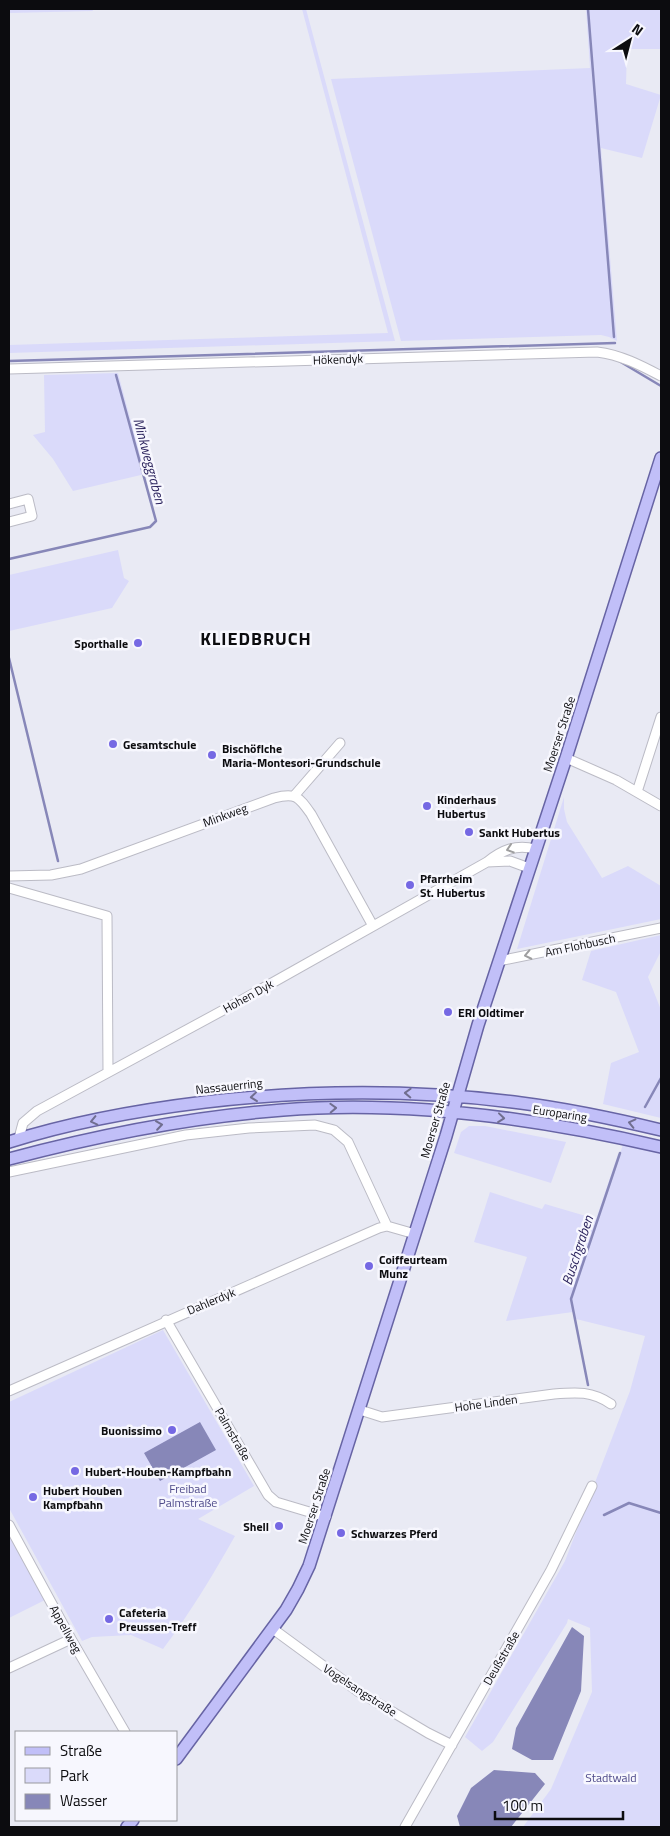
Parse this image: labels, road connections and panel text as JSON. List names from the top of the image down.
{
  "streets": {
    "main road": ["Moerser Straße", "Nassauerring", "Europaring"],
    "street": [
      "Hökendyk",
      "Minkweg",
      "Am Flohbusch",
      "Hohen Dyk",
      "Dahlerdyk",
      "Hohe Linden",
      "Palmstraße",
      "Appellweg",
      "Deußstraße",
      "Vogelsangstraße"
    ]
  },
  "crossings": [
    ["Moerser Straße", "Am Flohbusch"],
    ["Moerser Straße", "Hohen Dyk"],
    ["Moerser Straße", "Nassauerring"],
    ["Moerser Straße", "Europaring"],
    ["Moerser Straße", "Hohe Linden"],
    ["Moerser Straße", "Palmstraße"],
    ["Moerser Straße", "Vogelsangstraße"],
    ["Hohen Dyk", "Nassauerring"],
    ["Nassauerring", "Europaring"],
    ["Dahlerdyk", "Palmstraße"],
    ["Deußstraße", "Vogelsangstraße"]
  ],
  "one_way": ["Am Flohbusch"],
  "districts": ["KLIEDBRUCH"],
  "water": ["Minkweggraben", "Buschgraben"],
  "parks": ["Freibad Palmstraße", "Stadtwald"],
  "places": [
    "Sporthalle",
    "Gesamtschule",
    "Bischöflche Maria-Montesori-Grundschule",
    "Kinderhaus Hubertus",
    "Sankt Hubertus",
    "Pfarrheim St. Hubertus",
    "ERI Oldtimer",
    "Coiffeurteam Munz",
    "Buonissimo",
    "Hubert-Houben-Kampfbahn",
    "Hubert Houben Kampfbahn",
    "Shell",
    "Schwarzes Pferd",
    "Cafeteria Preussen-Treff"
  ],
  "legend": ["Straße", "Park", "Wasser"],
  "scale_bar": "100 m",
  "north": "top right"
}
